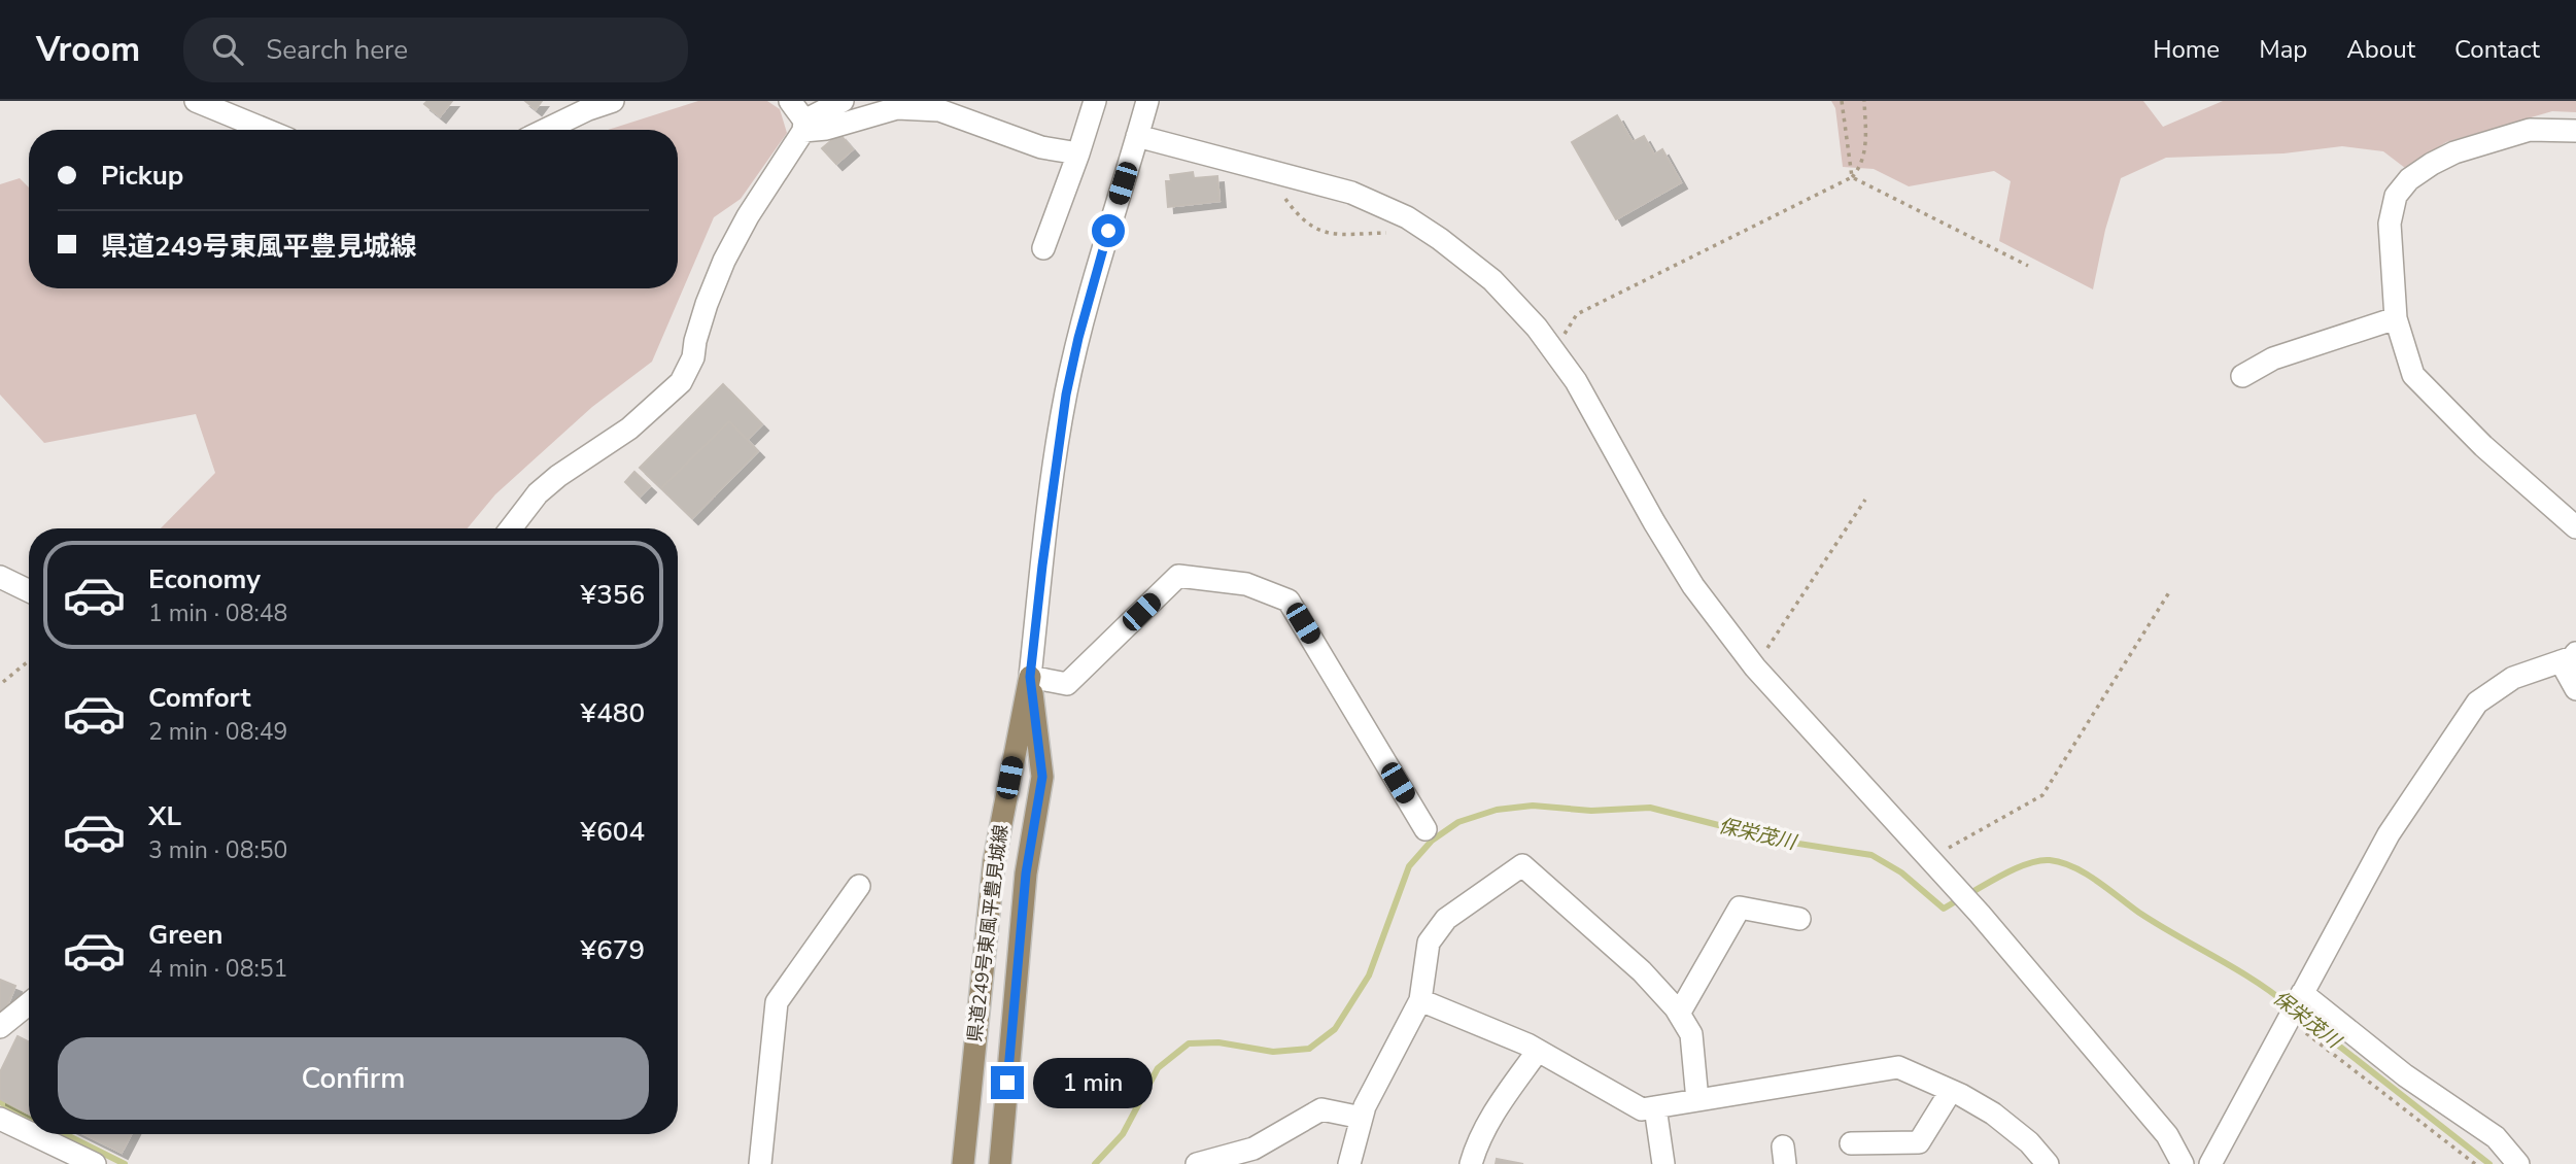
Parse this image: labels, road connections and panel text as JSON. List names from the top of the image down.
{
  "streets": {
    "main road": ["県道249号東風平豊見城線"]
  },
  "water": ["保栄茂川"],
  "page": {
    "header": "Vroom",
    "search": "Search here",
    "nav": [
      "Home",
      "Map",
      "About",
      "Contact"
    ],
    "banner": ["Pickup", "県道249号東風平豊見城線"],
    "list": [
      {
        "name": "Economy",
        "note": "1 min · 08:48",
        "value": "¥356"
      },
      {
        "name": "Comfort",
        "note": "2 min · 08:49",
        "value": "¥480"
      },
      {
        "name": "XL",
        "note": "3 min · 08:50",
        "value": "¥604"
      },
      {
        "name": "Green",
        "note": "4 min · 08:51",
        "value": "¥679"
      }
    ],
    "buttons": "Confirm",
    "bubble": "1 min"
  }
}
